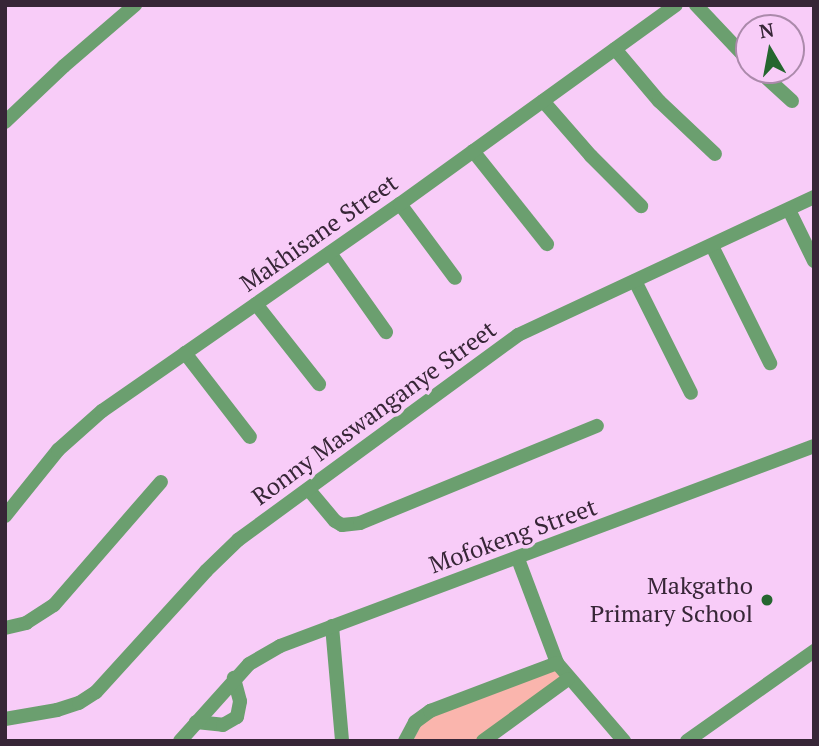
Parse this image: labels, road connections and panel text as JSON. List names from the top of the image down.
{
  "streets": {
    "street": ["Makhisane Street", "Ronny Maswanganye Street", "Mofokeng Street"]
  },
  "places": ["Makgatho Primary School"],
  "north": "top"
}
